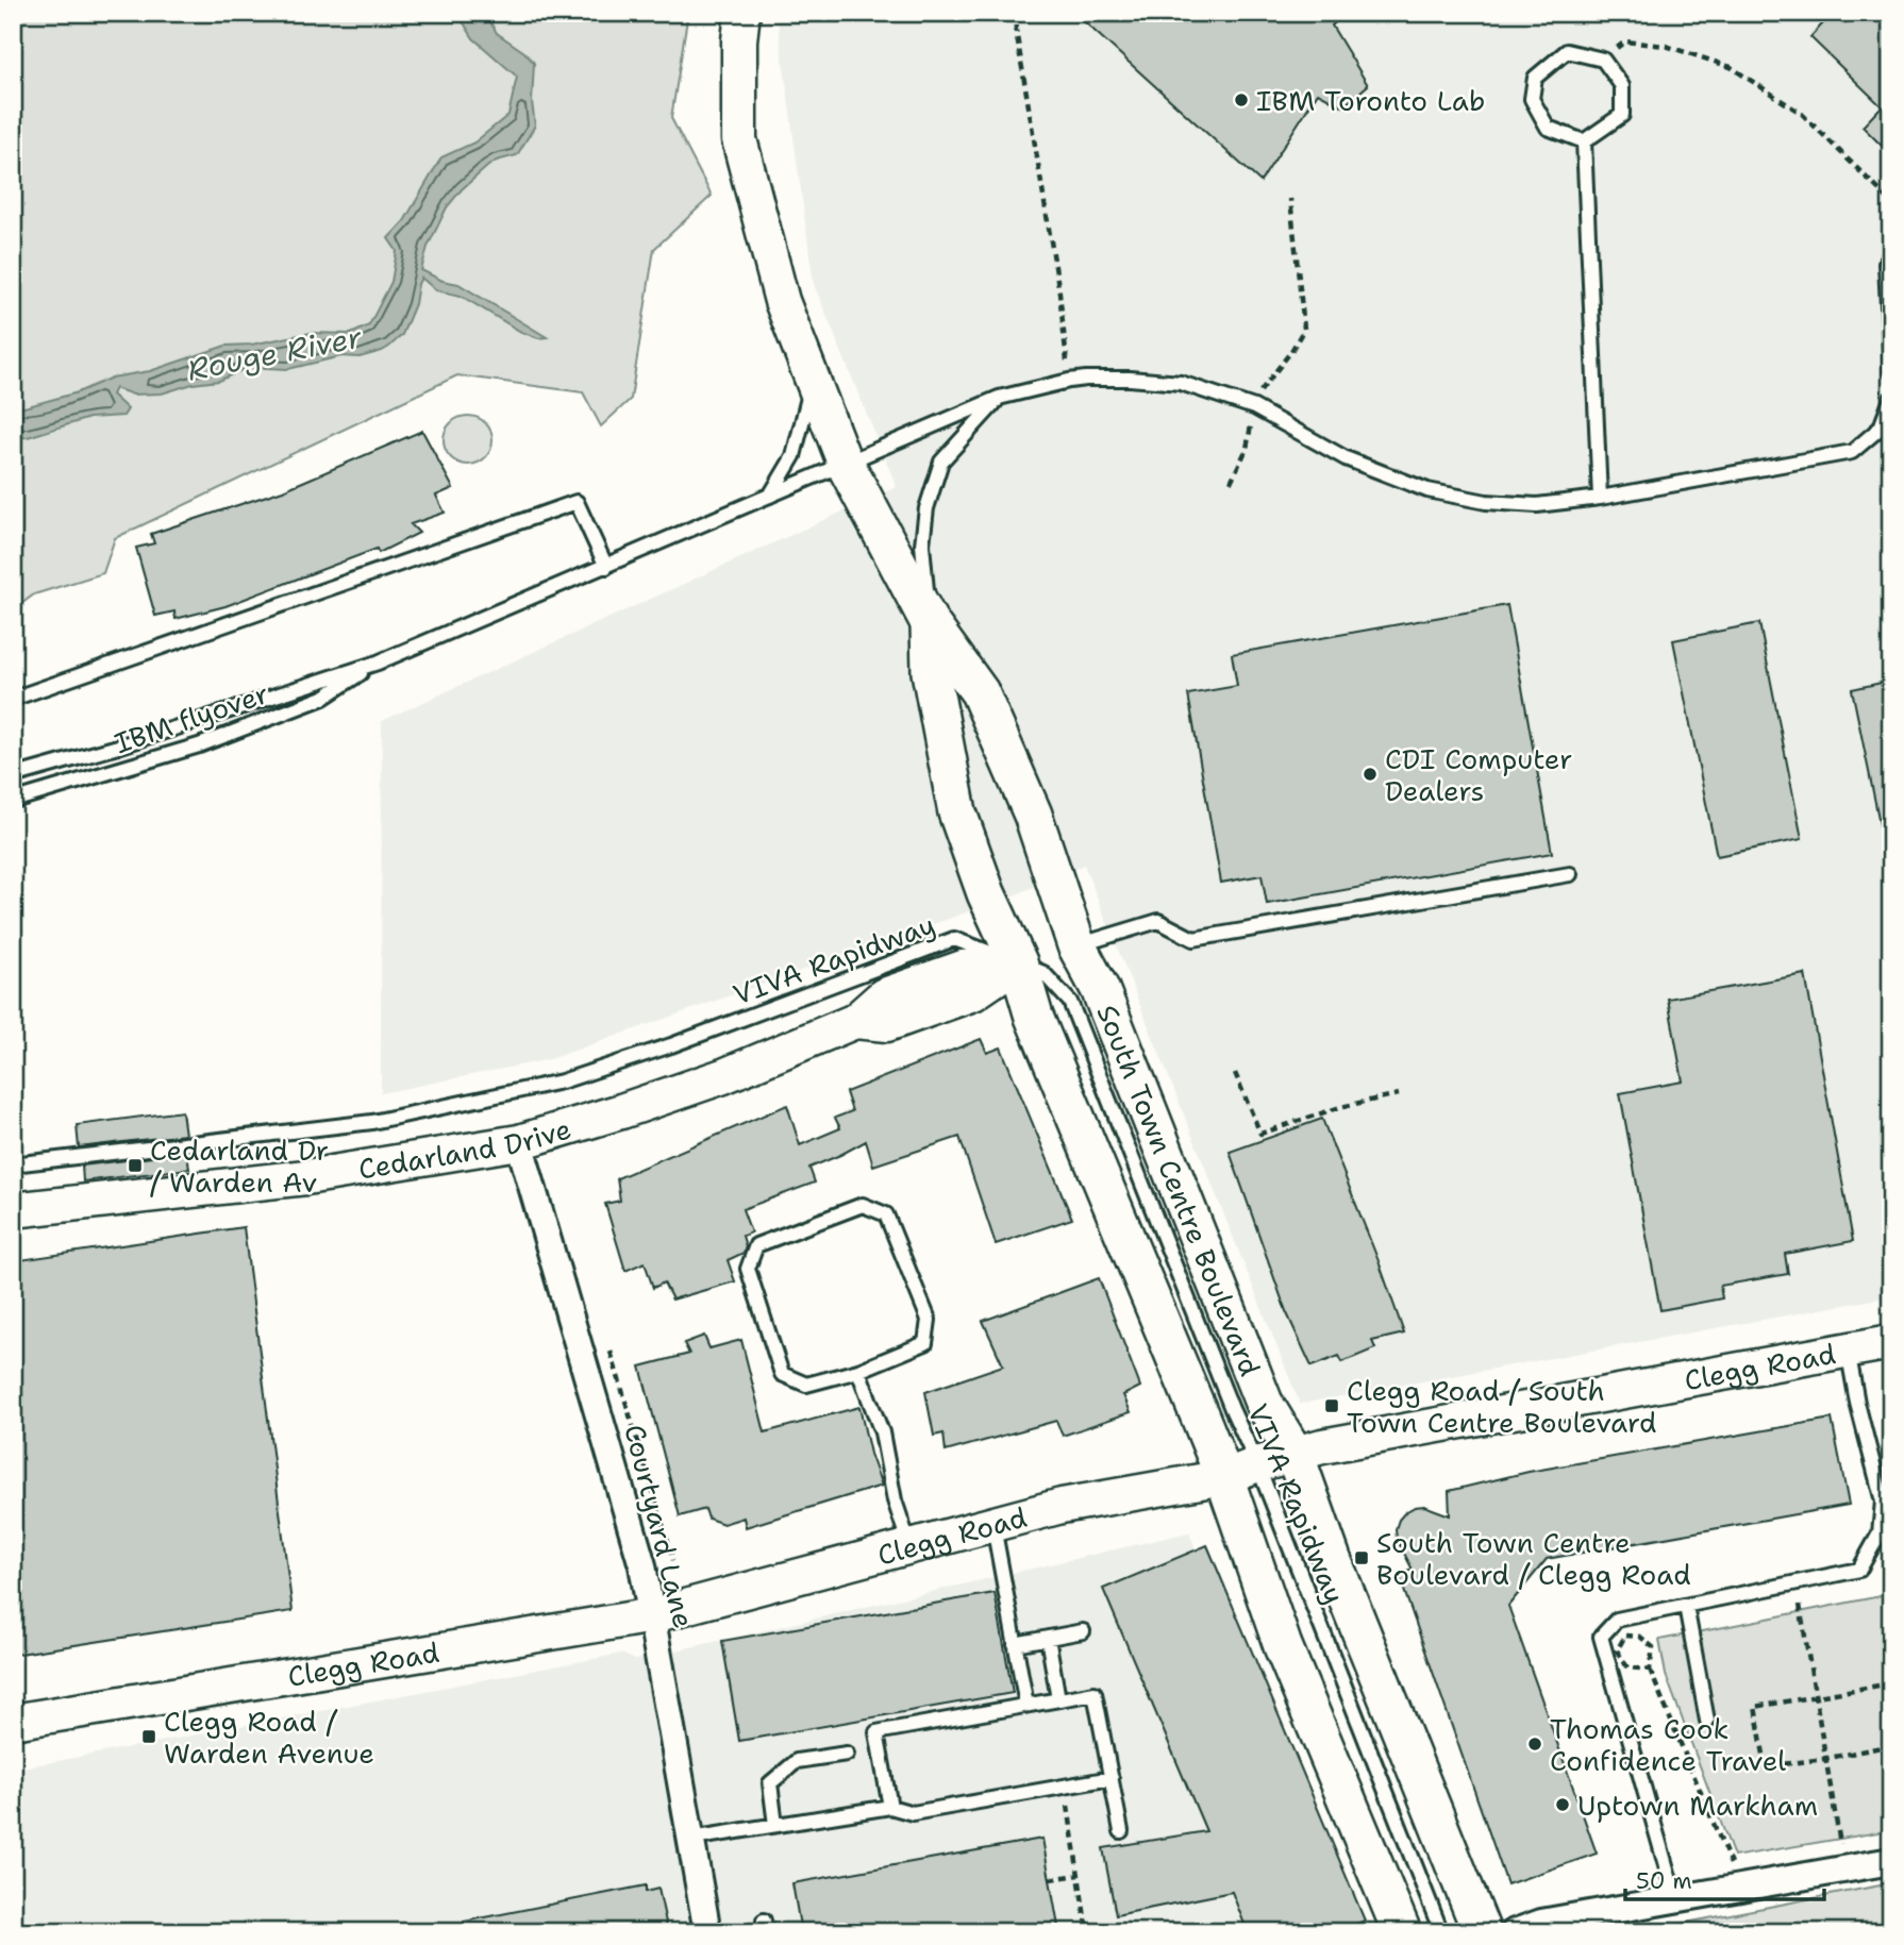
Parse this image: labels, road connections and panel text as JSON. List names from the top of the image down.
{
  "streets": {
    "main road": ["Cedarland Drive", "South Town Centre Boulevard"],
    "street": ["Clegg Road", "Courtyard Lane"],
    "lane": ["IBM flyover", "VIVA Rapidway"]
  },
  "crossings": [
    ["VIVA Rapidway", "Cedarland Drive"],
    ["VIVA Rapidway", "Clegg Road"],
    ["Cedarland Drive", "South Town Centre Boulevard"],
    ["Cedarland Drive", "Courtyard Lane"],
    ["South Town Centre Boulevard", "Clegg Road"],
    ["Clegg Road", "Courtyard Lane"]
  ],
  "water": ["Rouge River"],
  "places": {
    "other": [
      "IBM Toronto Lab",
      "CDI Computer Dealers",
      "Thomas Cook Confidence Travel",
      "Uptown Markham"
    ],
    "transit": [
      "Cedarland Dr / Warden Av",
      "Clegg Road / South Town Centre Boulevard",
      "South Town Centre Boulevard / Clegg Road",
      "Clegg Road / Warden Avenue"
    ]
  },
  "scale_bar": "50 m"
}
